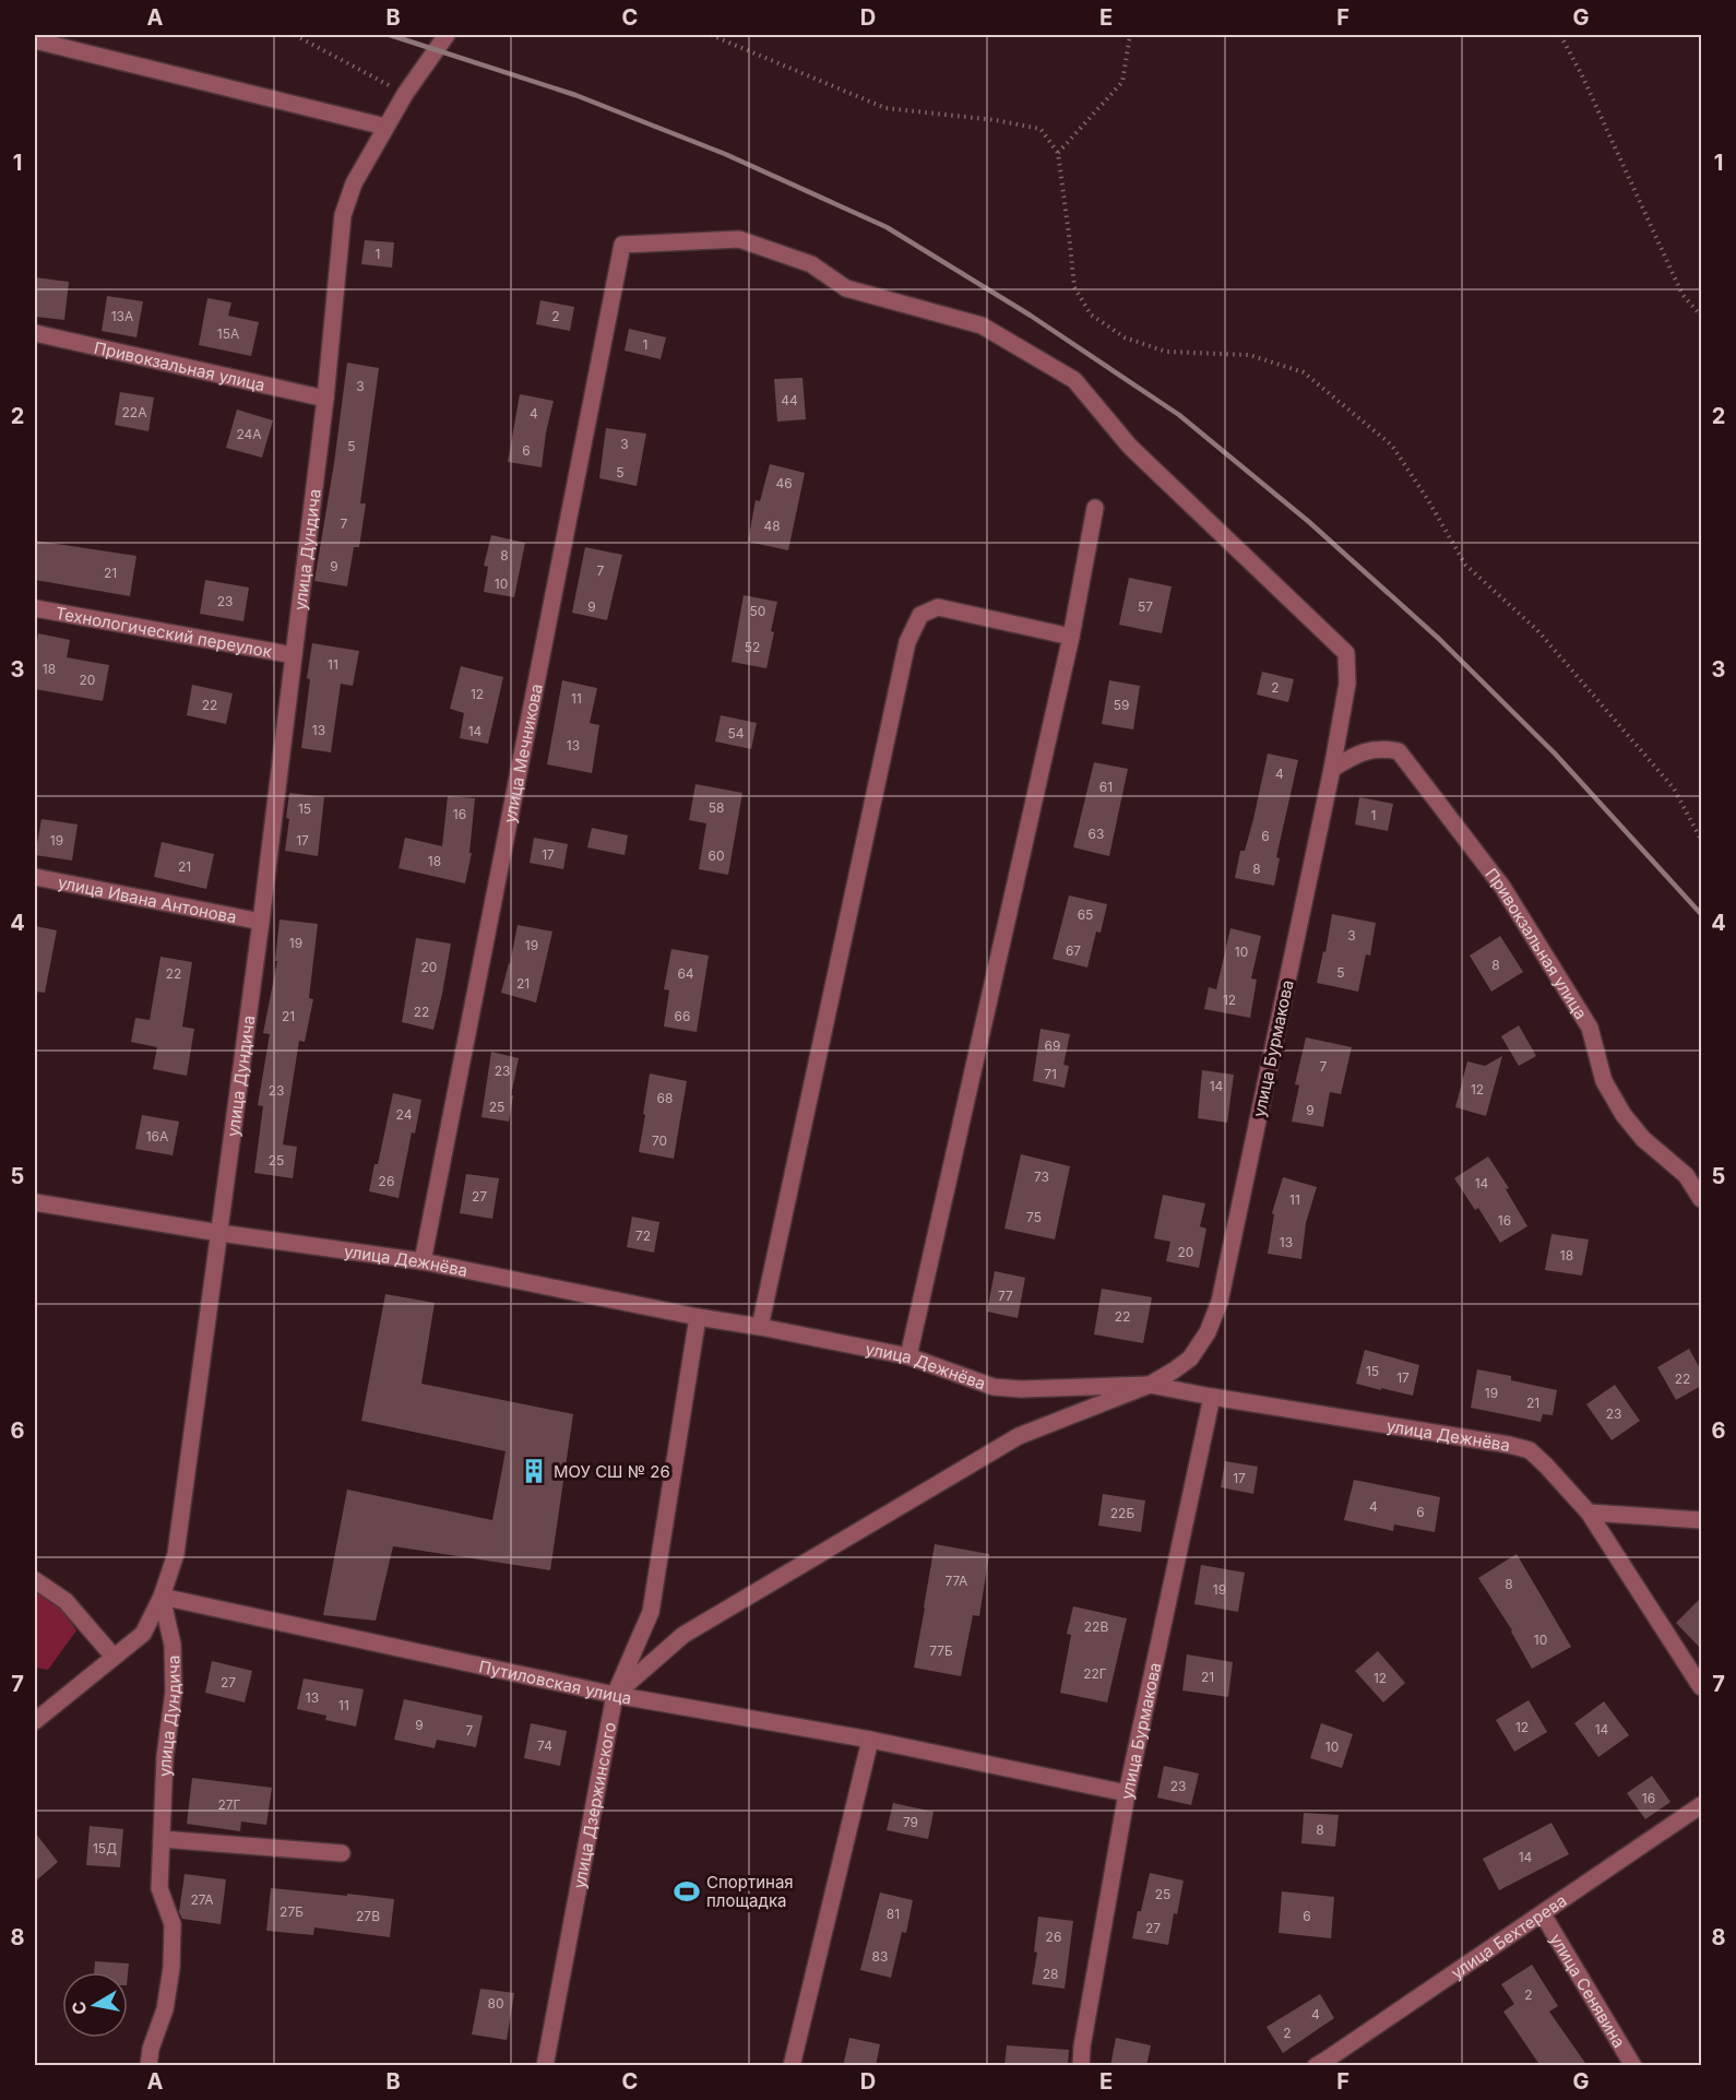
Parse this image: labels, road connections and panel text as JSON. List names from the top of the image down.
{
  "streets": {
    "street": [
      "Привокзальная улица",
      "улица Дундича",
      "Технологический переулок",
      "улица Мечникова",
      "улица Ивана Антонова",
      "улица Бурмакова",
      "улица Дежнёва",
      "Путиловская улица",
      "улица Дзержинского",
      "улица Бехтерева",
      "улица Сенявина"
    ]
  },
  "crossings": [
    ["Привокзальная улица", "улица Дундича"],
    ["Привокзальная улица", "улица Бурмакова"],
    ["улица Дундича", "Технологический переулок"],
    ["улица Дундича", "улица Ивана Антонова"],
    ["улица Дундича", "улица Дежнёва"],
    ["улица Дундича", "Путиловская улица"],
    ["улица Мечникова", "улица Бурмакова"],
    ["улица Мечникова", "улица Дежнёва"],
    ["улица Бурмакова", "улица Дежнёва"],
    ["улица Бурмакова", "Путиловская улица"],
    ["улица Бурмакова", "улица Дзержинского"],
    ["улица Дежнёва", "улица Дзержинского"],
    ["Путиловская улица", "улица Дзержинского"],
    ["улица Бехтерева", "улица Сенявина"]
  ],
  "places": {
    "building": ["МОУ СШ № 26"],
    "sports": ["Спортиная площадка"]
  },
  "house_numbers": [
    "1",
    "13А",
    "2",
    "15А",
    "1",
    "3",
    "44",
    "22А",
    "4",
    "24А",
    "3",
    "5",
    "6",
    "5",
    "46",
    "7",
    "48",
    "8",
    "9",
    "7",
    "21",
    "10",
    "23",
    "9",
    "57",
    "50",
    "52",
    "11",
    "18",
    "20",
    "2",
    "12",
    "11",
    "22",
    "59",
    "13",
    "14",
    "54",
    "13",
    "4",
    "61",
    "58",
    "15",
    "16",
    "1",
    "63",
    "6",
    "19",
    "17",
    "17",
    "60",
    "18",
    "21",
    "8",
    "65",
    "3",
    "19",
    "19",
    "67",
    "10",
    "8",
    "20",
    "5",
    "22",
    "64",
    "21",
    "12",
    "22",
    "21",
    "66",
    "69",
    "7",
    "23",
    "71",
    "14",
    "12",
    "23",
    "68",
    "25",
    "9",
    "24",
    "16А",
    "70",
    "25",
    "73",
    "26",
    "14",
    "27",
    "11",
    "75",
    "16",
    "72",
    "13",
    "20",
    "18",
    "77",
    "22",
    "15",
    "17",
    "22",
    "19",
    "21",
    "23",
    "17",
    "4",
    "6",
    "22Б",
    "77А",
    "8",
    "19",
    "22В",
    "10",
    "77Б",
    "22Г",
    "21",
    "12",
    "27",
    "13",
    "11",
    "9",
    "12",
    "14",
    "7",
    "74",
    "10",
    "23",
    "16",
    "27Г",
    "79",
    "8",
    "15Д",
    "14",
    "25",
    "27А",
    "27Б",
    "81",
    "27В",
    "6",
    "27",
    "26",
    "83",
    "28",
    "2",
    "80",
    "4",
    "2"
  ],
  "north": "left",
  "grid": {
    "columns": [
      "A",
      "B",
      "C",
      "D",
      "E",
      "F",
      "G"
    ],
    "rows": [
      "1",
      "2",
      "3",
      "4",
      "5",
      "6",
      "7",
      "8"
    ]
  }
}
